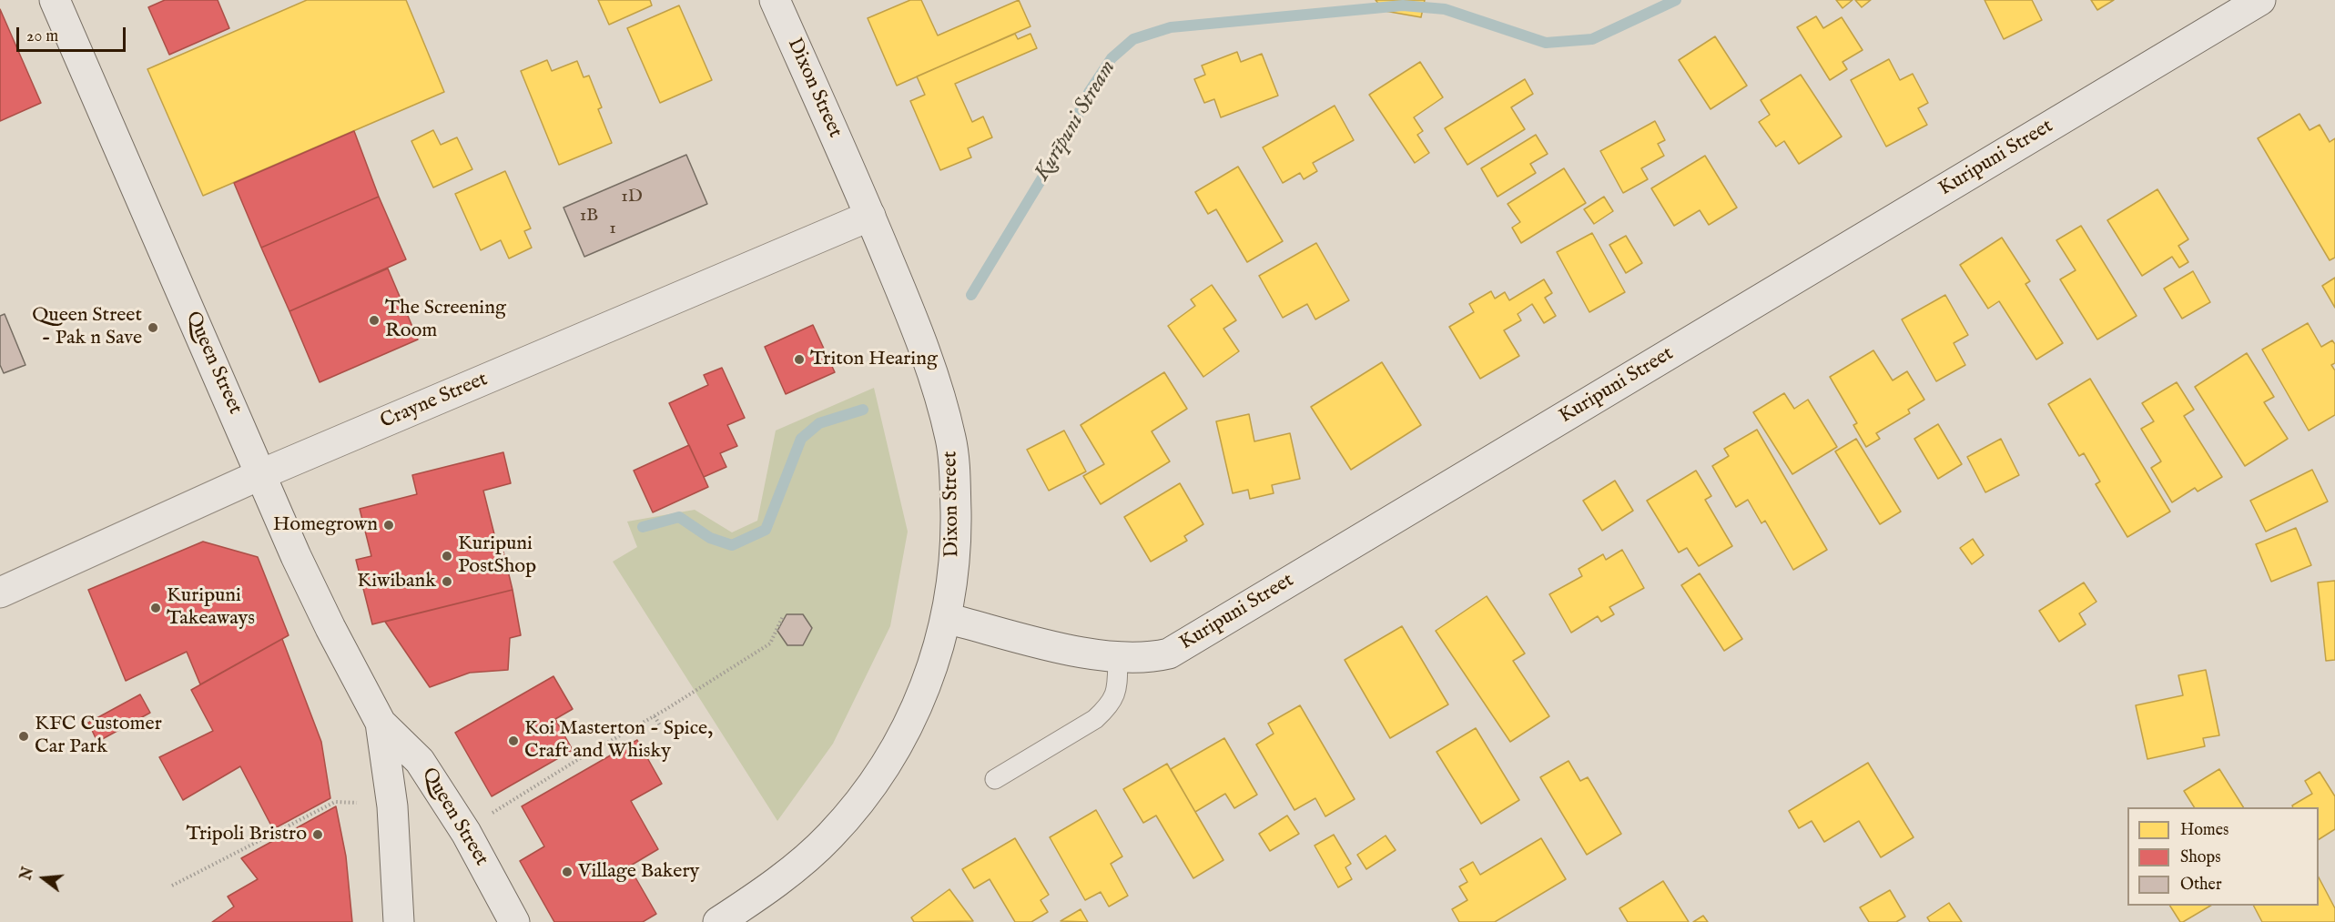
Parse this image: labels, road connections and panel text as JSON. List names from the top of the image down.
{
  "streets": {
    "street": [
      "Dixon Street",
      "Kuripuni Street",
      "Queen Street",
      "Crayne Street"
    ]
  },
  "crossings": [
    ["Dixon Street", "Kuripuni Street"],
    ["Dixon Street", "Crayne Street"],
    ["Queen Street", "Crayne Street"]
  ],
  "water": ["Kurīpuni Stream"],
  "places": [
    "The Screening Room",
    "Queen Street - Pak n Save",
    "Triton Hearing",
    "Homegrown",
    "Kuripuni PostShop",
    "Kiwibank",
    "Kuripuni Takeaways",
    "KFC Customer Car Park",
    "Koi Masterton - Spice, Craft and Whisky",
    "Tripoli Bristro",
    "Village Bakery"
  ],
  "house_numbers": ["1D", "1B", "1"],
  "legend": ["Homes", "Shops", "Other"],
  "scale_bar": "20 m",
  "north": "left"
}
